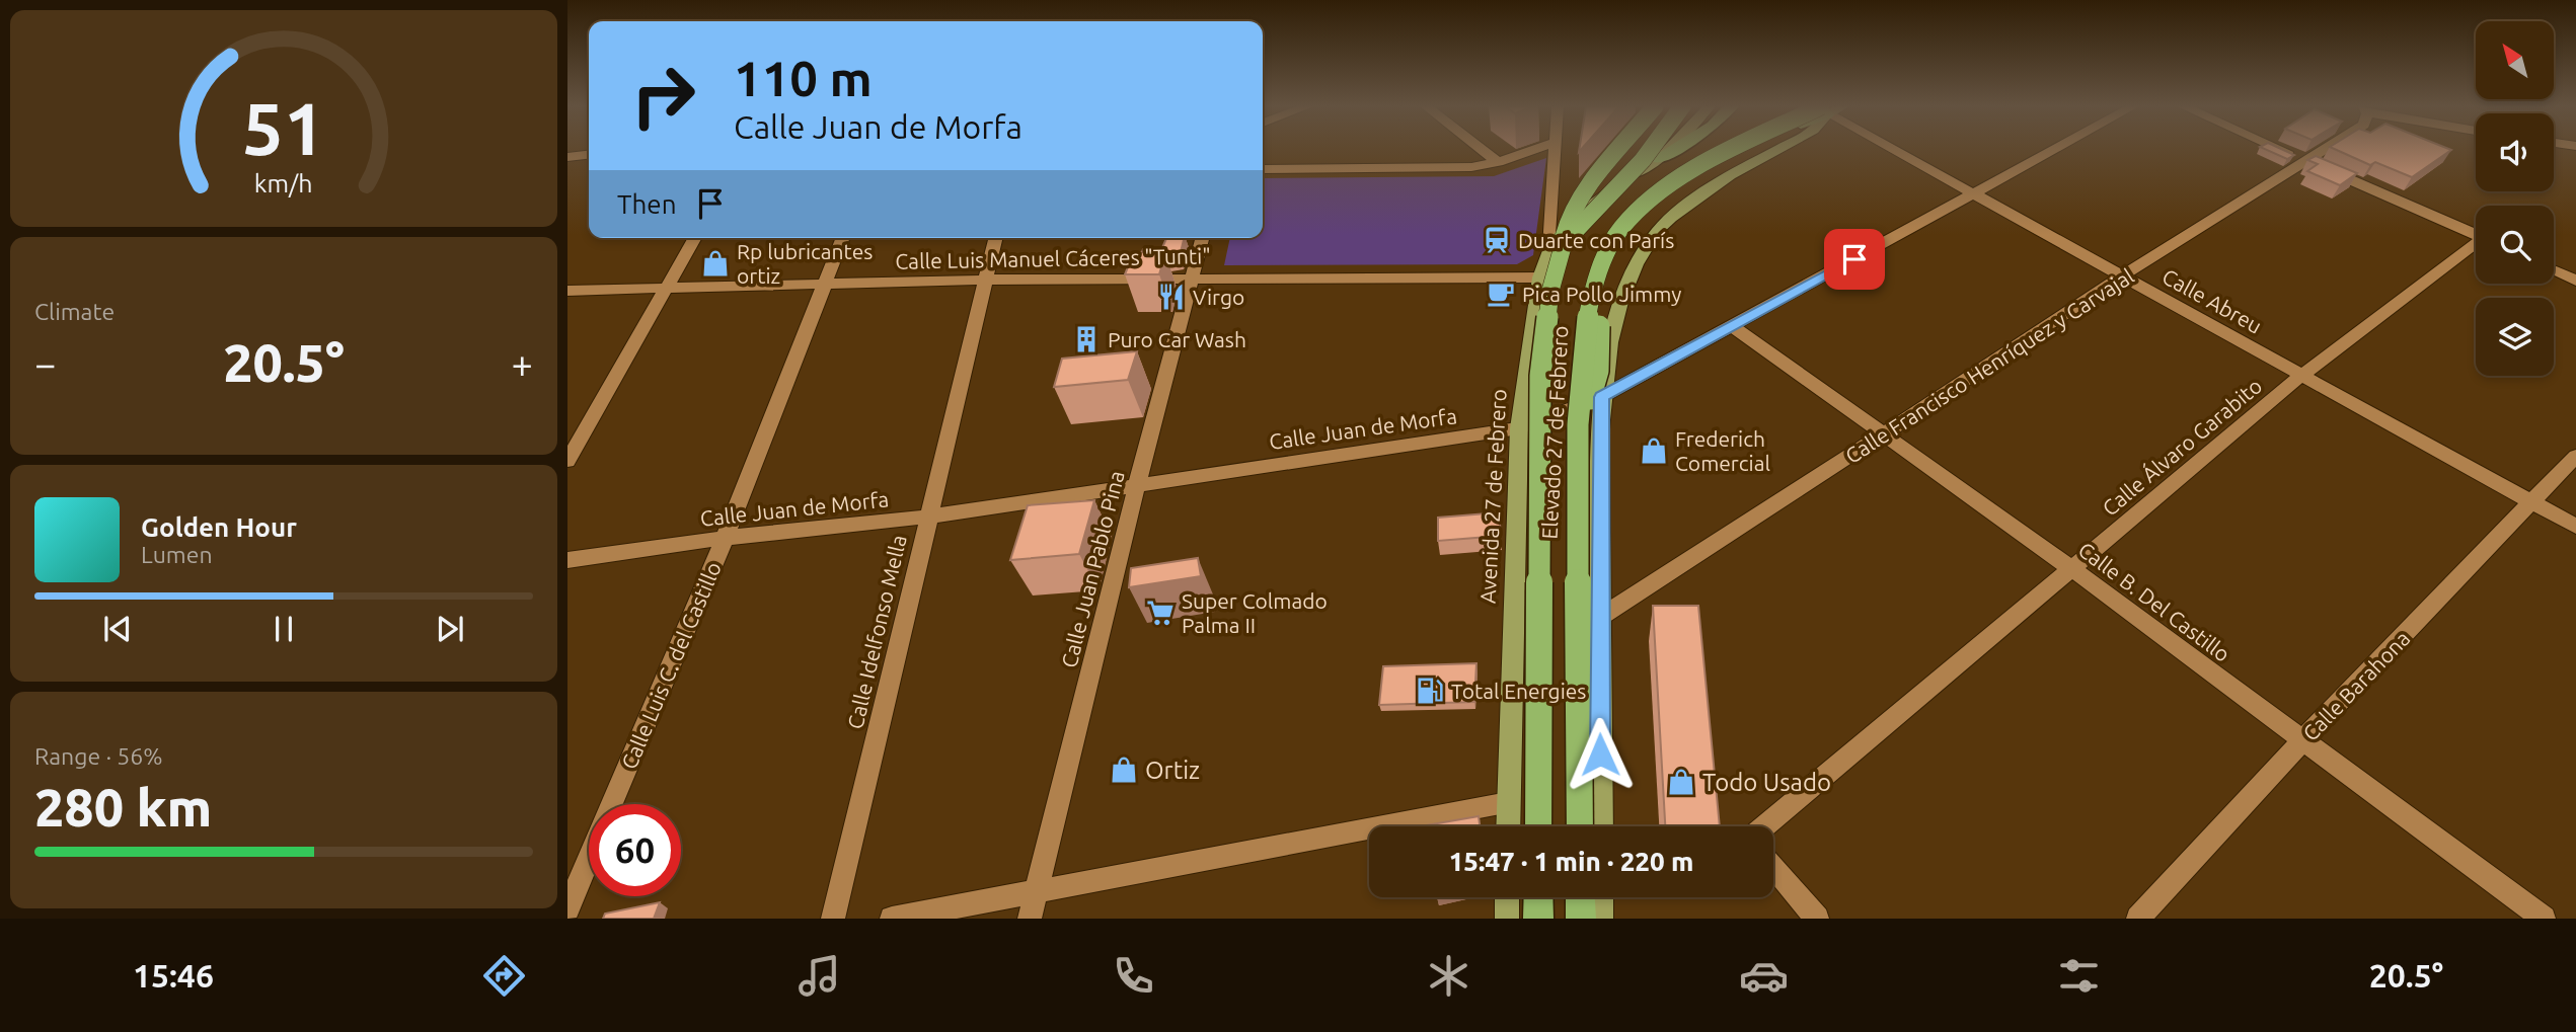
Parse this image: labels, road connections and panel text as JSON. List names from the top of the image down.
{
  "streets": {
    "highway": ["Elevado 27 de Febrero"],
    "main road": ["Avenida 27 de Febrero"],
    "street": [
      "Calle Luis Manuel Cáceres \"Tunti\"",
      "Calle Abreu",
      "Calle Francisco Henríquez y Carvajal",
      "Calle Juan de Morfa",
      "Calle Álvaro Garabito",
      "Calle Juan Pablo Pina",
      "Calle B. Del Castillo",
      "Calle Idelfonso Mella",
      "Calle Luis C. del Castillo",
      "Calle Barahona"
    ]
  },
  "crossings": [
    ["Calle Luis Manuel Cáceres \"Tunti\"", "Avenida 27 de Febrero"],
    ["Calle Luis Manuel Cáceres \"Tunti\"", "Calle Juan Pablo Pina"],
    ["Calle Luis Manuel Cáceres \"Tunti\"", "Calle Idelfonso Mella"],
    ["Calle Luis Manuel Cáceres \"Tunti\"", "Calle Luis C. del Castillo"],
    ["Calle Abreu", "Calle Francisco Henríquez y Carvajal"],
    ["Calle Abreu", "Calle Juan de Morfa"],
    ["Calle Abreu", "Calle Álvaro Garabito"],
    ["Calle Abreu", "Calle Barahona"],
    ["Calle Francisco Henríquez y Carvajal", "Calle B. Del Castillo"],
    ["Calle Juan de Morfa", "Avenida 27 de Febrero"],
    ["Calle Juan de Morfa", "Calle Juan Pablo Pina"],
    ["Calle Juan de Morfa", "Calle B. Del Castillo"],
    ["Calle Juan de Morfa", "Calle Idelfonso Mella"],
    ["Calle Juan de Morfa", "Calle Luis C. del Castillo"],
    ["Elevado 27 de Febrero", "Avenida 27 de Febrero"],
    ["Calle Álvaro Garabito", "Calle B. Del Castillo"],
    ["Calle B. Del Castillo", "Calle Barahona"]
  ],
  "places": {
    "station": ["Duarte con París"],
    "shop": [
      "Rp lubricantes ortiz",
      "Frederich Comercial",
      "Ortiz",
      "Todo Usado"
    ],
    "cafe": ["Pica Pollo Jimmy"],
    "restaurant": ["Virgo"],
    "building": ["Puro Car Wash"],
    "supermarket": ["Super Colmado Palma II"],
    "fuel station": ["Total Energies"]
  },
  "north": "top left",
  "page": {
    "turn": ["110 m", "Calle Juan de Morfa"],
    "then": "Then",
    "tile": [
      "Climate",
      ["Range · 56%", "280 km"]
    ],
    "heat": ["−", "20.5°", "+"],
    "song": ["Golden Hour", "Lumen"],
    "limit": "60",
    "trip": "15:47 · 1 min · 220 m",
    "tabs": ["15:46", "20.5°"],
    "gauge": ["51", "km/h"]
  }
}
